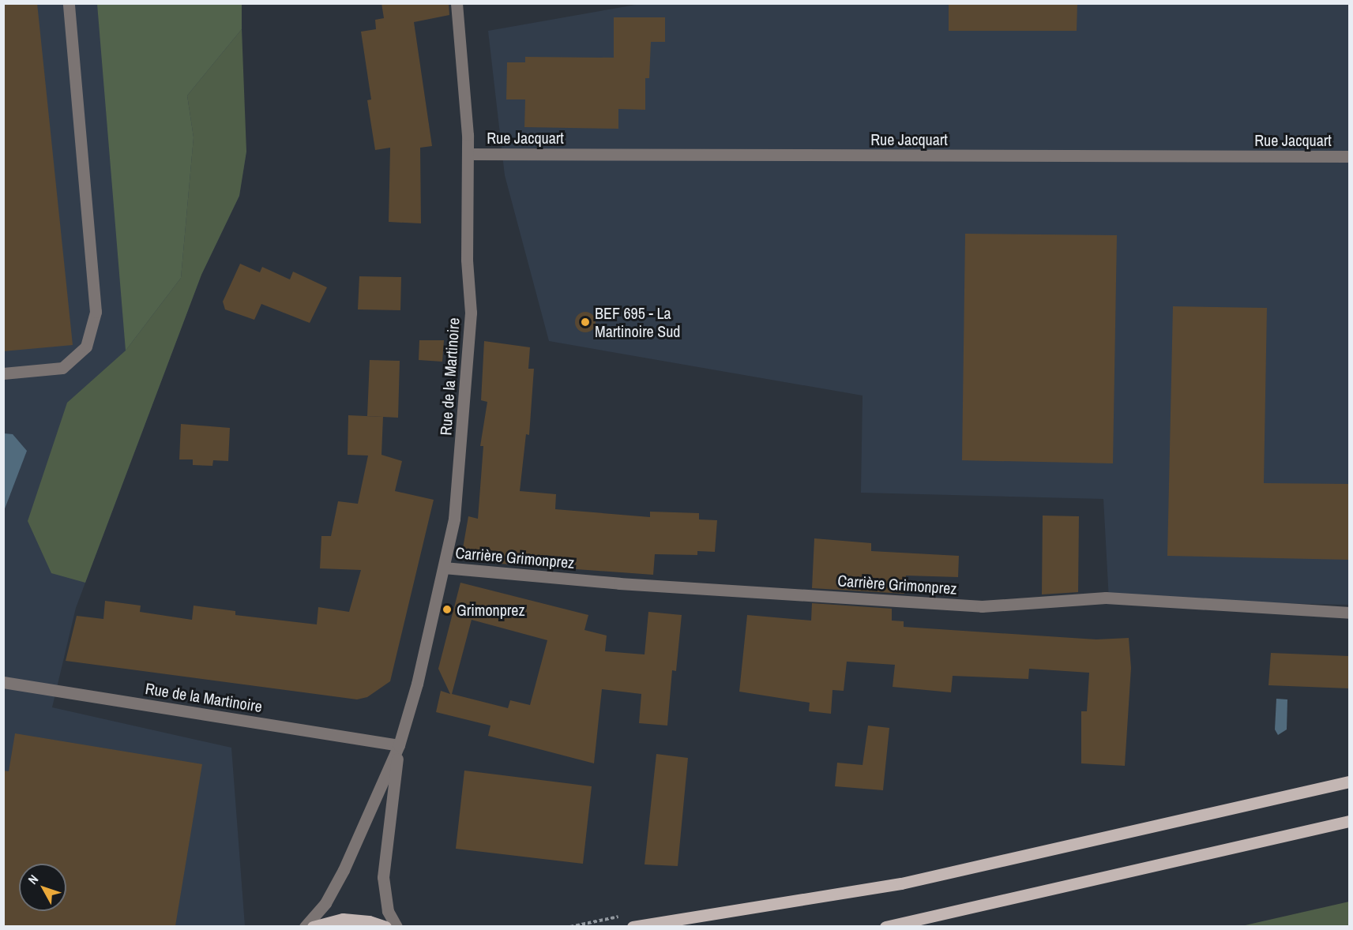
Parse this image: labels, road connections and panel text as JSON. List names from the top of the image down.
{
  "streets": {
    "street": ["Rue Jacquart", "Rue de la Martinoire", "Carrière Grimonprez"]
  },
  "crossings": [
    ["Rue Jacquart", "Rue de la Martinoire"],
    ["Rue de la Martinoire", "Carrière Grimonprez"]
  ],
  "places": ["BEF 695 - La Martinoire Sud", "Grimonprez"],
  "north": "top left"
}
